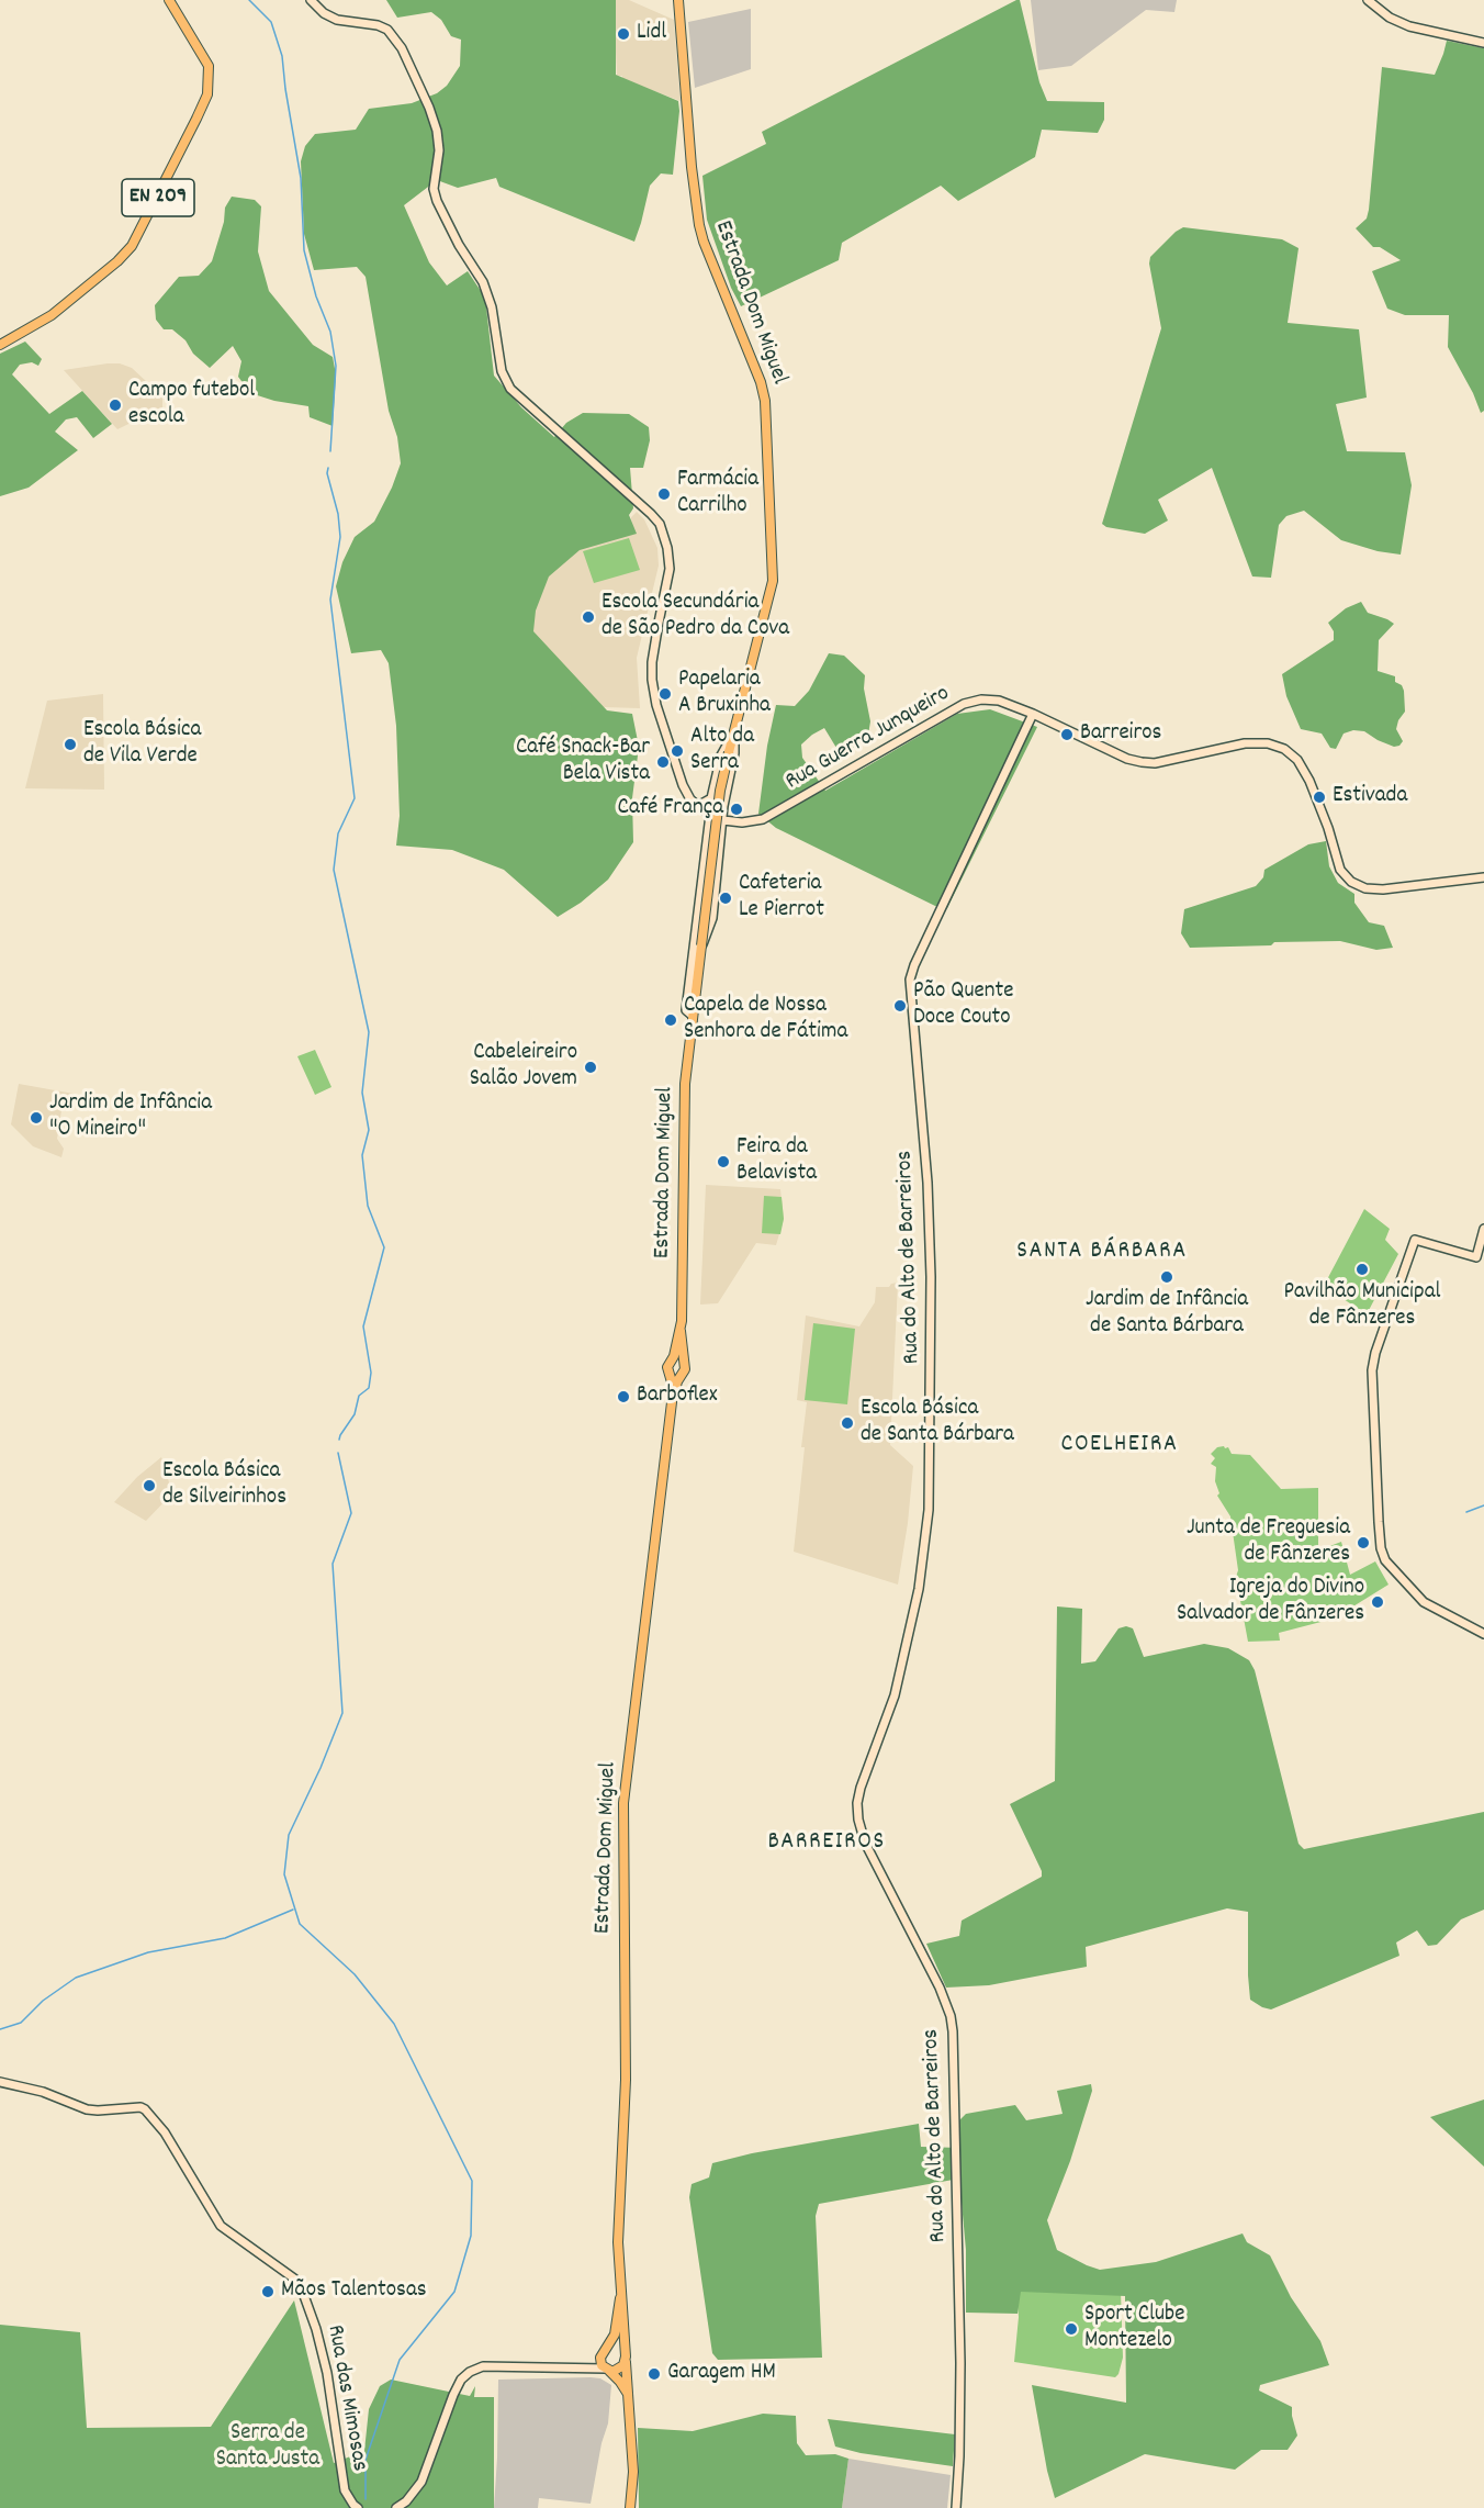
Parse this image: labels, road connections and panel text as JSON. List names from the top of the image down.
{
  "streets": {
    "main road": ["EN 209", "Estrada Dom Miguel"],
    "street": ["Rua Guerra Junqueiro", "Rua do Alto de Barreiros", "Rua das Mimosas"]
  },
  "crossings": [
    ["Estrada Dom Miguel", "Rua Guerra Junqueiro"],
    ["Rua Guerra Junqueiro", "Rua do Alto de Barreiros"]
  ],
  "districts": ["SANTA BÁRBARA", "COELHEIRA", "BARREIROS"],
  "parks": ["Serra de Santa Justa"],
  "places": [
    "Lidl",
    "Campo futebol escola",
    "Farmácia Carrilho",
    "Escola Secundária de São Pedro da Cova",
    "Papelaria A Bruxinha",
    "Barreiros",
    "Escola Básica de Vila Verde",
    "Alto da Serra",
    "Café Snack-Bar Bela Vista",
    "Estivada",
    "Café França",
    "Cafeteria Le Pierrot",
    "Pão Quente Doce Couto",
    "Capela de Nossa Senhora de Fátima",
    "Cabeleireiro Salão Jovem",
    "Jardim de Infância \"O Mineiro\"",
    "Feira da Belavista",
    "Pavilhão Municipal de Fânzeres",
    "Jardim de Infância de Santa Bárbara",
    "Barboflex",
    "Escola Básica de Santa Bárbara",
    "Escola Básica de Silveirinhos",
    "Junta de Freguesia de Fânzeres",
    "Igreja do Divino Salvador de Fânzeres",
    "Mãos Talentosas",
    "Sport Clube Montezelo",
    "Garagem HM"
  ]
}
